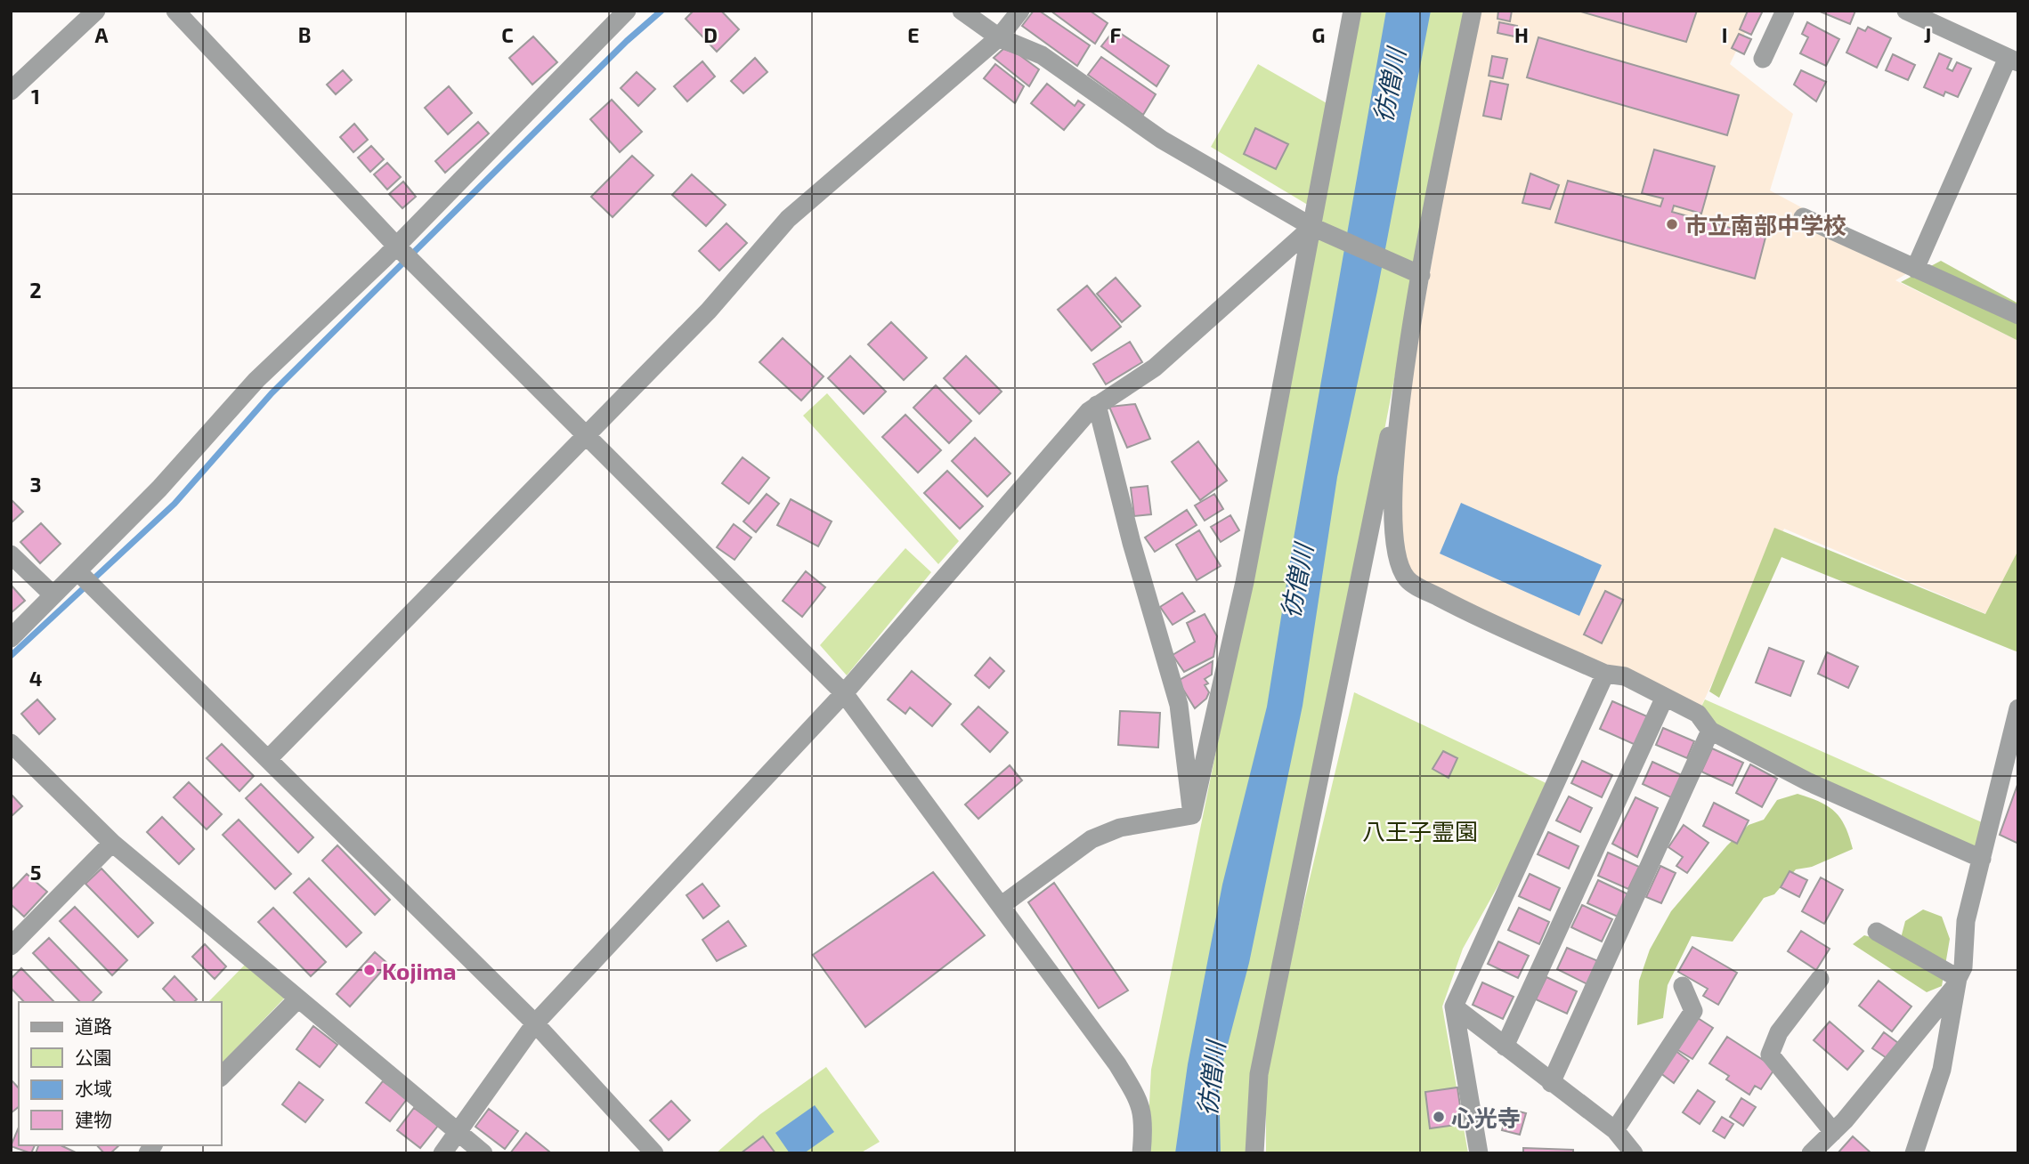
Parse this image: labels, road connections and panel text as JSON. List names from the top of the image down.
{
  "water": ["彷僧川"],
  "parks": ["八王子霊園"],
  "places": ["市立南部中学校", "Kojima", "心光寺"],
  "legend": [
    "道路",
    "公園",
    "水域",
    "建物"
  ],
  "grid": {
    "columns": [
      "A",
      "B",
      "C",
      "D",
      "E",
      "F",
      "G",
      "H",
      "I",
      "J"
    ],
    "rows": [
      "1",
      "2",
      "3",
      "4",
      "5"
    ]
  }
}
